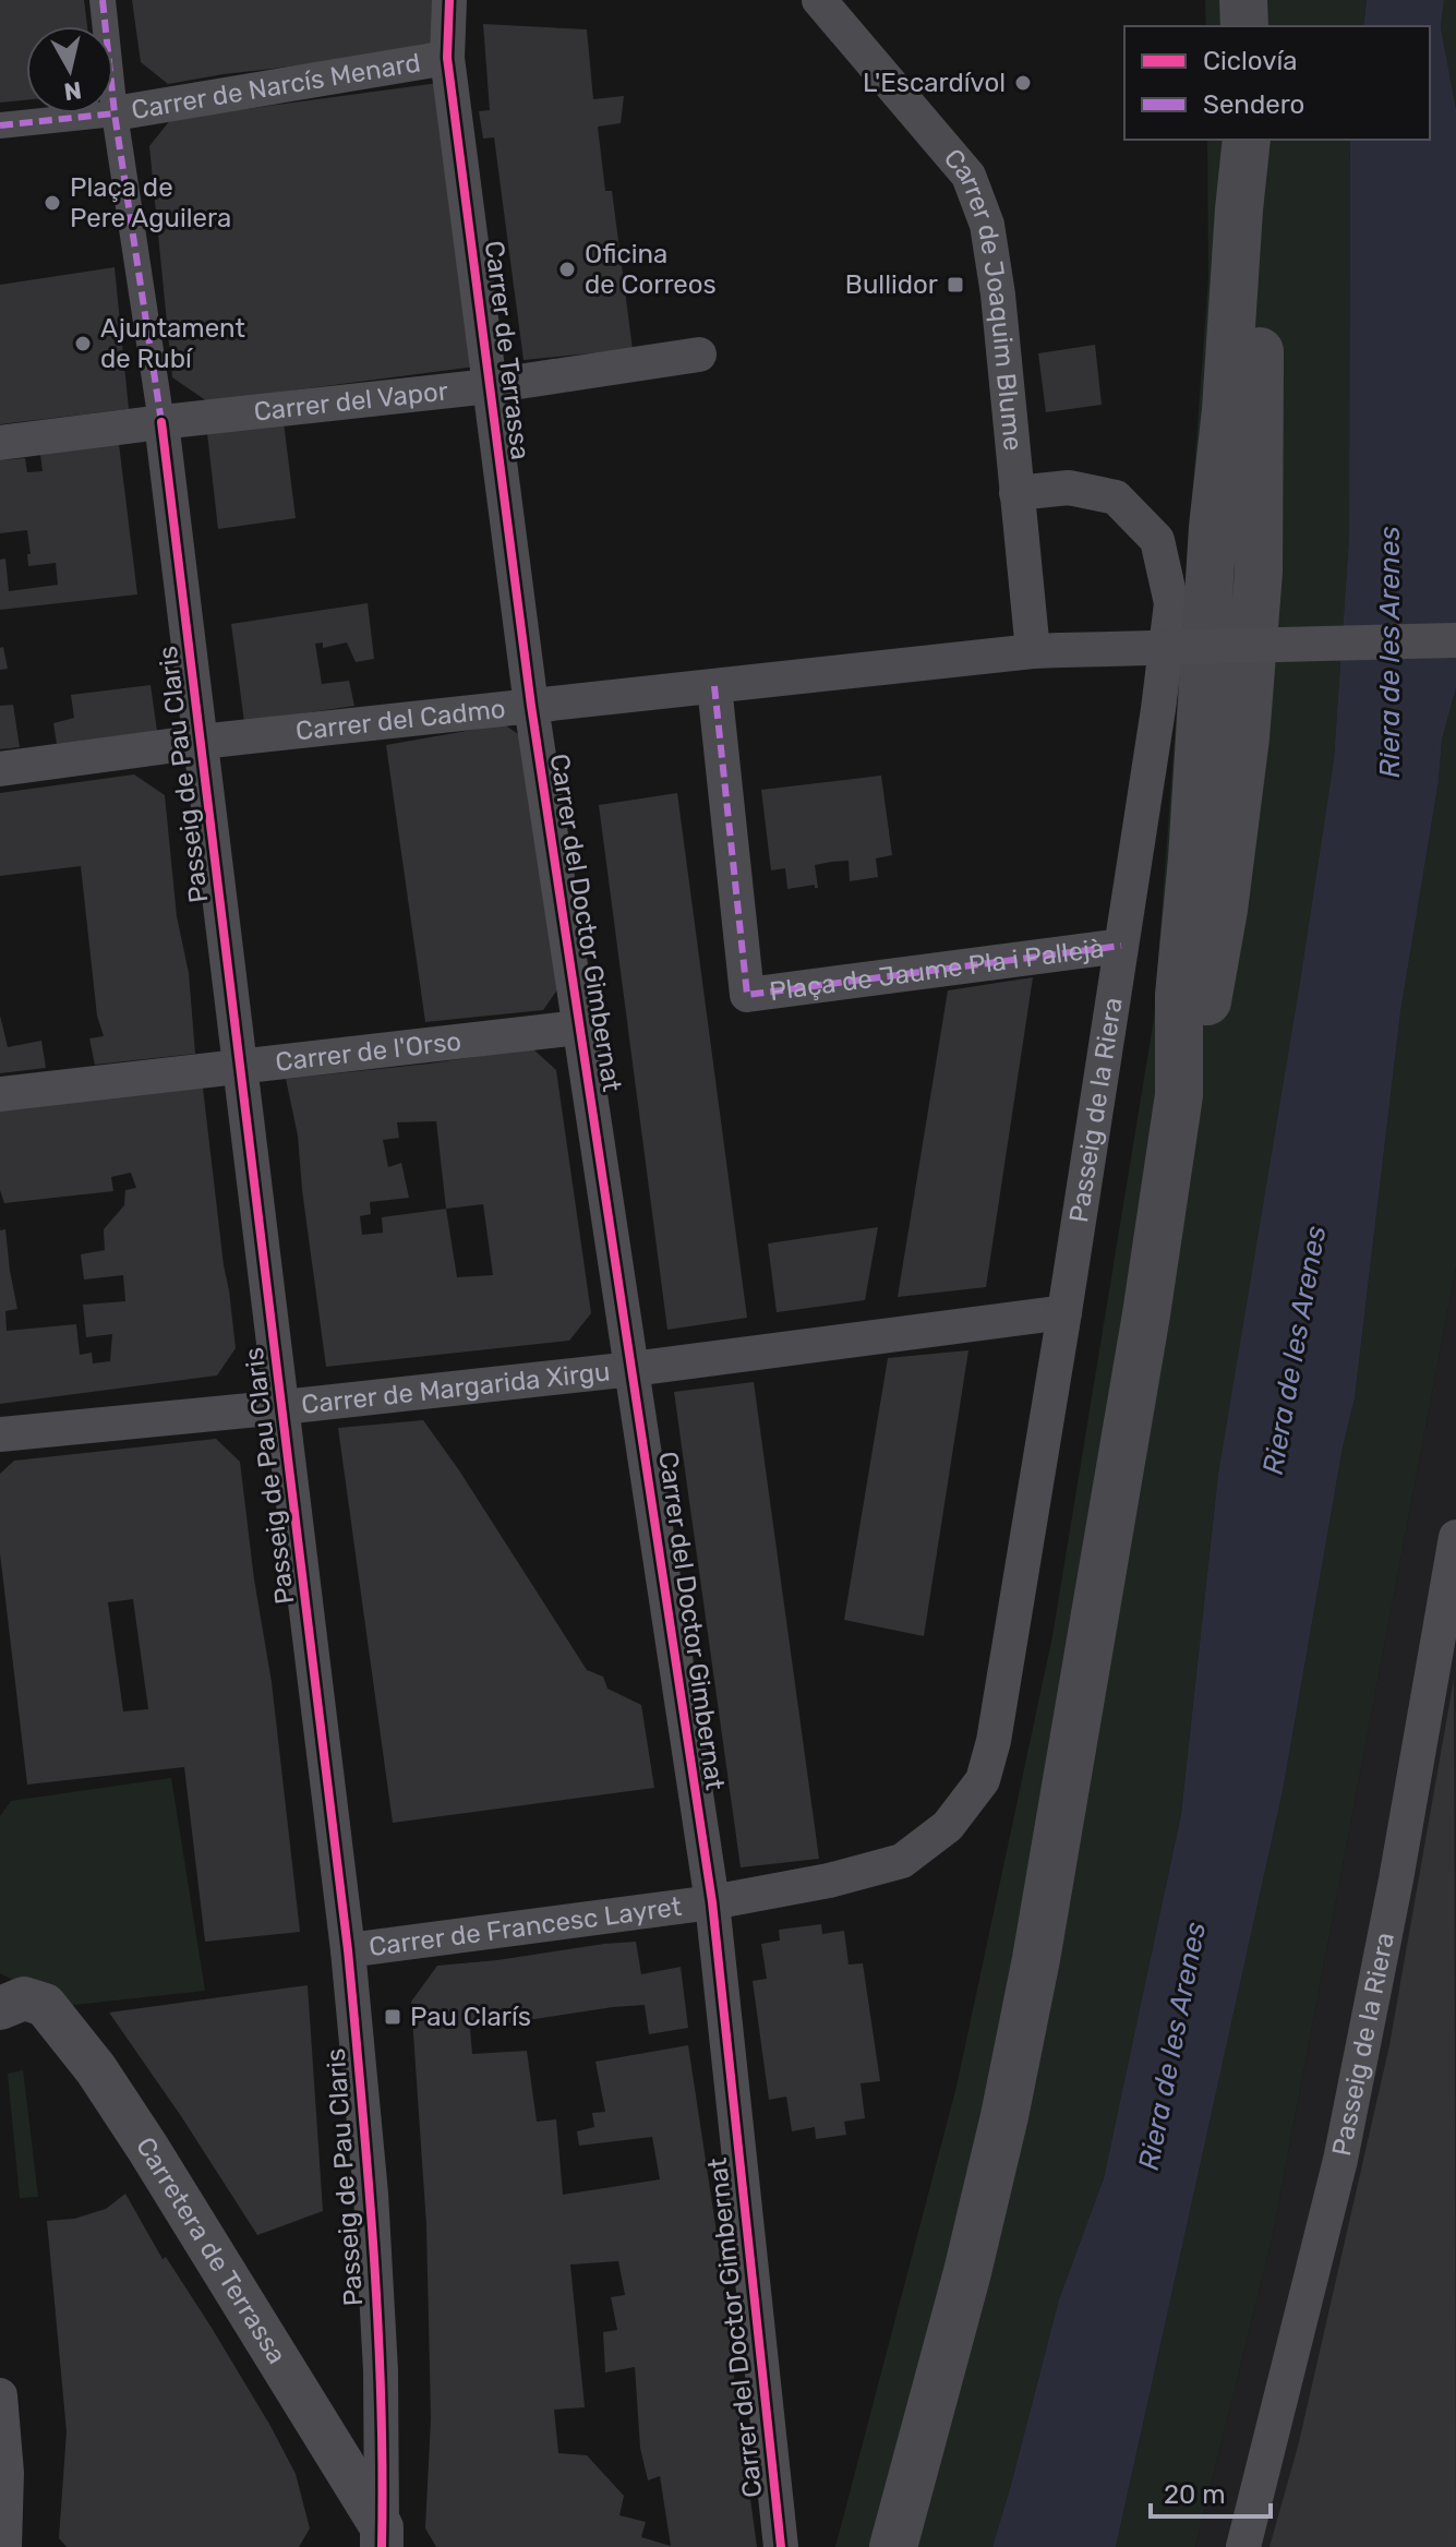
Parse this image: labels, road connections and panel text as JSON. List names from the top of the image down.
{
  "streets": {
    "street": [
      "Carrer de Narcís Menard",
      "Carrer de Joaquim Blume",
      "Carrer de Terrassa",
      "Carrer del Vapor",
      "Carrer del Cadmo",
      "Passeig de Pau Claris",
      "Carrer del Doctor Gimbernat",
      "Plaça de Jaume Pla i Pallejà",
      "Carrer de l'Orso",
      "Passeig de la Riera",
      "Carrer de Margarida Xirgu",
      "Carrer de Francesc Layret",
      "Carretera de Terrassa"
    ]
  },
  "crossings": [
    ["Carrer de Narcís Menard", "Carrer de Terrassa"],
    ["Carrer de Joaquim Blume", "Carrer del Cadmo"],
    ["Carrer de Joaquim Blume", "Passeig de la Riera"],
    ["Carrer de Terrassa", "Carrer del Vapor"],
    ["Carrer de Terrassa", "Carrer del Cadmo"],
    ["Carrer de Terrassa", "Carrer del Doctor Gimbernat"],
    ["Carrer del Vapor", "Passeig de Pau Claris"],
    ["Carrer del Cadmo", "Passeig de Pau Claris"],
    ["Carrer del Cadmo", "Carrer del Doctor Gimbernat"],
    ["Carrer del Cadmo", "Plaça de Jaume Pla i Pallejà"],
    ["Passeig de Pau Claris", "Carrer de l'Orso"],
    ["Passeig de Pau Claris", "Carrer de Margarida Xirgu"],
    ["Passeig de Pau Claris", "Carrer de Francesc Layret"],
    ["Passeig de Pau Claris", "Carretera de Terrassa"],
    ["Carrer del Doctor Gimbernat", "Carrer de l'Orso"],
    ["Carrer del Doctor Gimbernat", "Carrer de Margarida Xirgu"],
    ["Carrer del Doctor Gimbernat", "Carrer de Francesc Layret"],
    ["Plaça de Jaume Pla i Pallejà", "Passeig de la Riera"],
    ["Passeig de la Riera", "Carrer de Margarida Xirgu"],
    ["Passeig de la Riera", "Carrer de Francesc Layret"]
  ],
  "water": ["Riera de les Arenes"],
  "places": {
    "other": [
      "L'Escardívol",
      "Plaça de Pere Aguilera",
      "Oficina de Correos",
      "Ajuntament de Rubí"
    ],
    "transit": ["Bullidor", "Pau Clarís"]
  },
  "legend": ["Ciclovía", "Sendero"],
  "scale_bar": "20 m",
  "north": "bottom"
}
